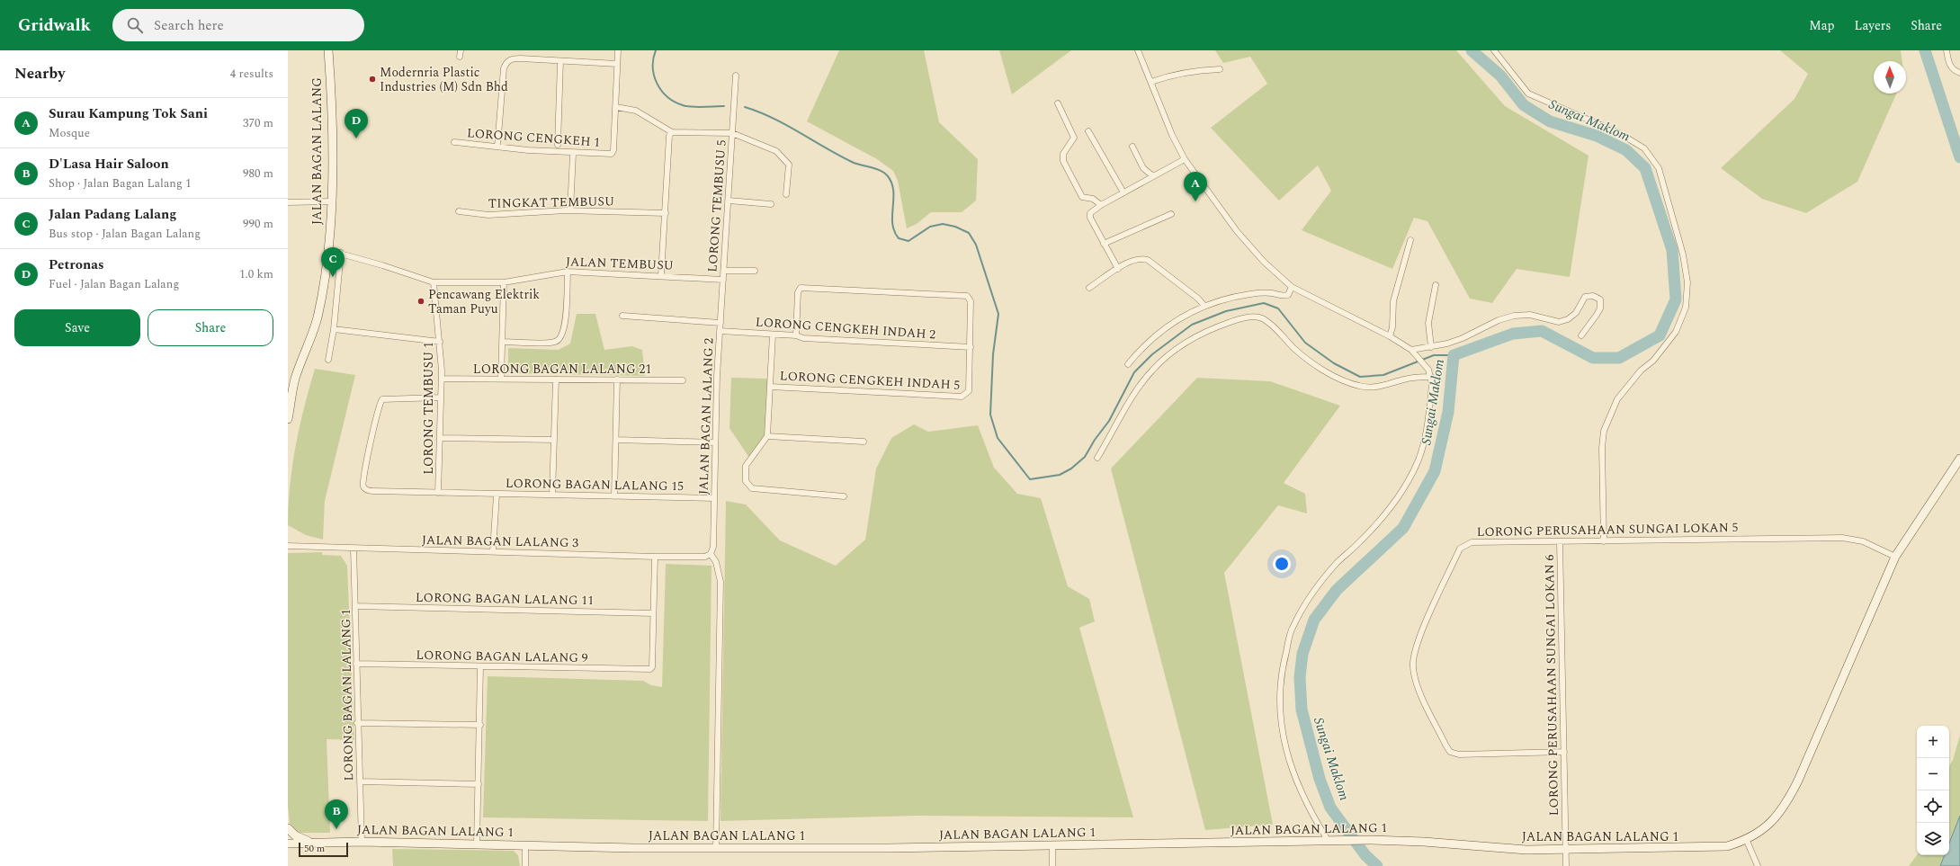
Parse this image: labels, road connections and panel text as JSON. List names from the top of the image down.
{
  "streets": {
    "main road": ["JALAN BAGAN LALANG", "JALAN BAGAN LALANG 1"],
    "street": [
      "LORONG CENGKEH 1",
      "TINGKAT TEMBUSU",
      "LORONG TEMBUSU 5",
      "JALAN TEMBUSU",
      "LORONG CENGKEH INDAH 2",
      "LORONG BAGAN LALANG 21",
      "LORONG CENGKEH INDAH 5",
      "LORONG TEMBUSU 1",
      "JALAN BAGAN LALANG 2",
      "LORONG BAGAN LALANG 15",
      "LORONG PERUSAHAAN SUNGAI LOKAN 5",
      "JALAN BAGAN LALANG 3",
      "LORONG BAGAN LALANG 11",
      "LORONG BAGAN LALANG 9",
      "LORONG PERUSAHAAN SUNGAI LOKAN 6",
      "LORONG BAGAN LALANG 1"
    ]
  },
  "crossings": [
    ["JALAN BAGAN LALANG", "JALAN TEMBUSU"],
    ["LORONG TEMBUSU 5", "JALAN TEMBUSU"],
    ["LORONG TEMBUSU 5", "JALAN BAGAN LALANG 2"],
    ["JALAN TEMBUSU", "LORONG TEMBUSU 1"],
    ["JALAN TEMBUSU", "JALAN BAGAN LALANG 2"],
    ["LORONG CENGKEH INDAH 2", "LORONG CENGKEH INDAH 5"],
    ["LORONG CENGKEH INDAH 2", "JALAN BAGAN LALANG 2"],
    ["LORONG BAGAN LALANG 21", "LORONG TEMBUSU 1"],
    ["LORONG TEMBUSU 1", "LORONG BAGAN LALANG 15"],
    ["JALAN BAGAN LALANG 2", "LORONG BAGAN LALANG 15"],
    ["JALAN BAGAN LALANG 2", "JALAN BAGAN LALANG 3"],
    ["LORONG BAGAN LALANG 15", "JALAN BAGAN LALANG 3"],
    ["LORONG PERUSAHAAN SUNGAI LOKAN 5", "LORONG PERUSAHAAN SUNGAI LOKAN 6"],
    ["LORONG PERUSAHAAN SUNGAI LOKAN 5", "JALAN BAGAN LALANG 1"],
    ["JALAN BAGAN LALANG 3", "LORONG BAGAN LALANG 1"],
    ["LORONG BAGAN LALANG 11", "LORONG BAGAN LALANG 9"],
    ["LORONG BAGAN LALANG 11", "LORONG BAGAN LALANG 1"],
    ["LORONG BAGAN LALANG 9", "LORONG BAGAN LALANG 1"],
    ["LORONG PERUSAHAAN SUNGAI LOKAN 6", "JALAN BAGAN LALANG 1"],
    ["LORONG BAGAN LALANG 1", "JALAN BAGAN LALANG 1"]
  ],
  "water": ["Sungai Maklom"],
  "places": ["Modernria Plastic Industries (M) Sdn Bhd", "Pencawang Elektrik Taman Puyu"],
  "scale_bar": "50 m",
  "north": "top",
  "page": {
    "header": "Gridwalk",
    "search": "Search here",
    "nav": ["Map", "Layers", "Share"],
    "heading": ["Nearby", "4 results"],
    "list": [
      {
        "mark": "A",
        "name": "Surau Kampung Tok Sani",
        "note": "Mosque",
        "value": "370 m"
      },
      {
        "mark": "B",
        "name": "D'Lasa Hair Saloon",
        "note": "Shop · Jalan Bagan Lalang 1",
        "value": "980 m"
      },
      {
        "mark": "C",
        "name": "Jalan Padang Lalang",
        "note": "Bus stop · Jalan Bagan Lalang",
        "value": "990 m"
      },
      {
        "mark": "D",
        "name": "Petronas",
        "note": "Fuel · Jalan Bagan Lalang",
        "value": "1.0 km"
      }
    ],
    "pins": [
      "D",
      "A",
      "C",
      "B"
    ],
    "buttons": ["Save", "Share"],
    "map_buttons": ["+", "−"],
    "scale": "50 m"
  }
}
